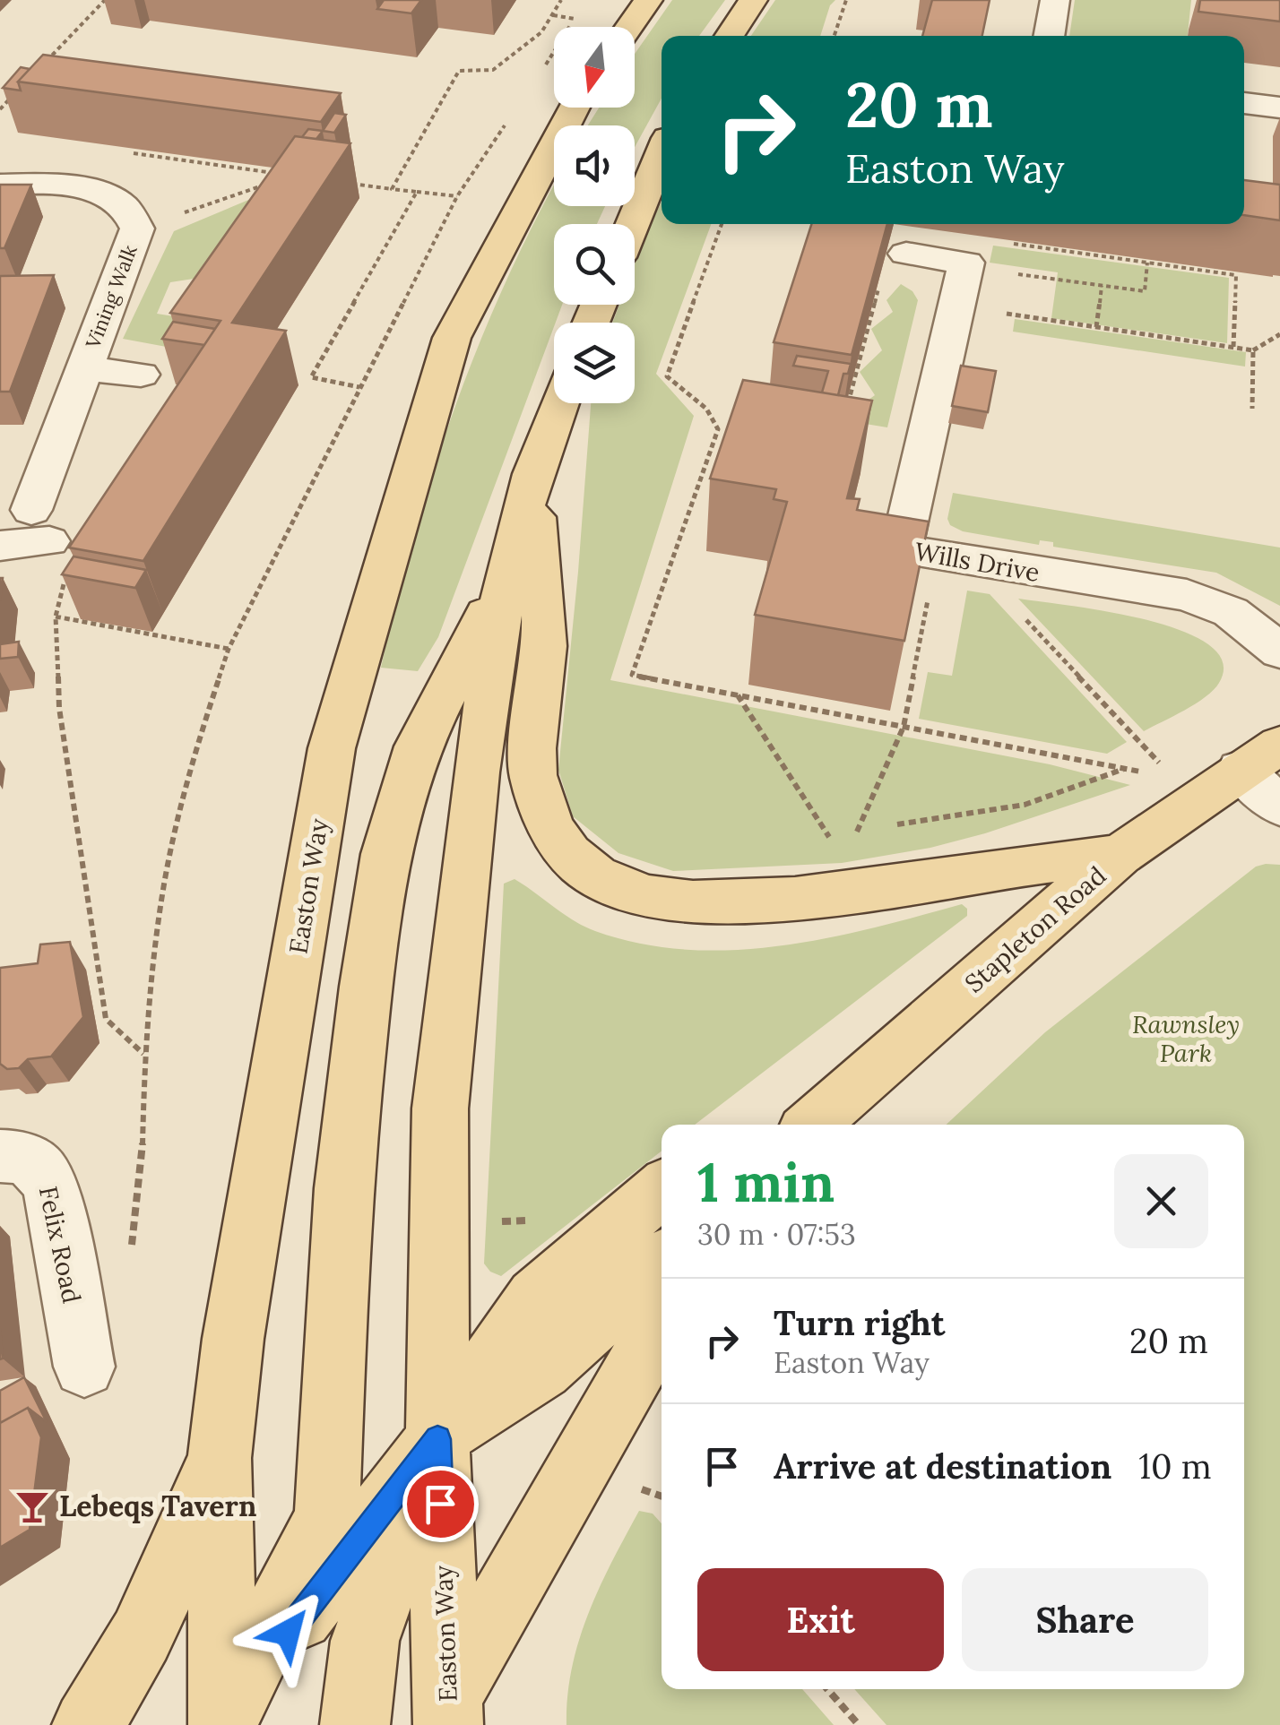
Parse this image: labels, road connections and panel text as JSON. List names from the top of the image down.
{
  "streets": {
    "main road": ["Easton Way", "Stapleton Road"],
    "street": ["Vining Walk", "Wills Drive", "Felix Road"]
  },
  "crossings": [
    ["Easton Way", "Stapleton Road"]
  ],
  "parks": ["Rawnsley Park"],
  "places": {
    "bar": ["Lebeqs Tavern"]
  },
  "north": "bottom",
  "page": {
    "turn": ["20 m", "Easton Way"],
    "heading": ["1 min", "30 m · 07:53"],
    "list": [
      {
        "name": "Turn right",
        "note": "Easton Way",
        "value": "20 m"
      },
      {
        "name": "Arrive at destination",
        "value": "10 m"
      }
    ],
    "buttons": ["Exit", "Share"]
  }
}
